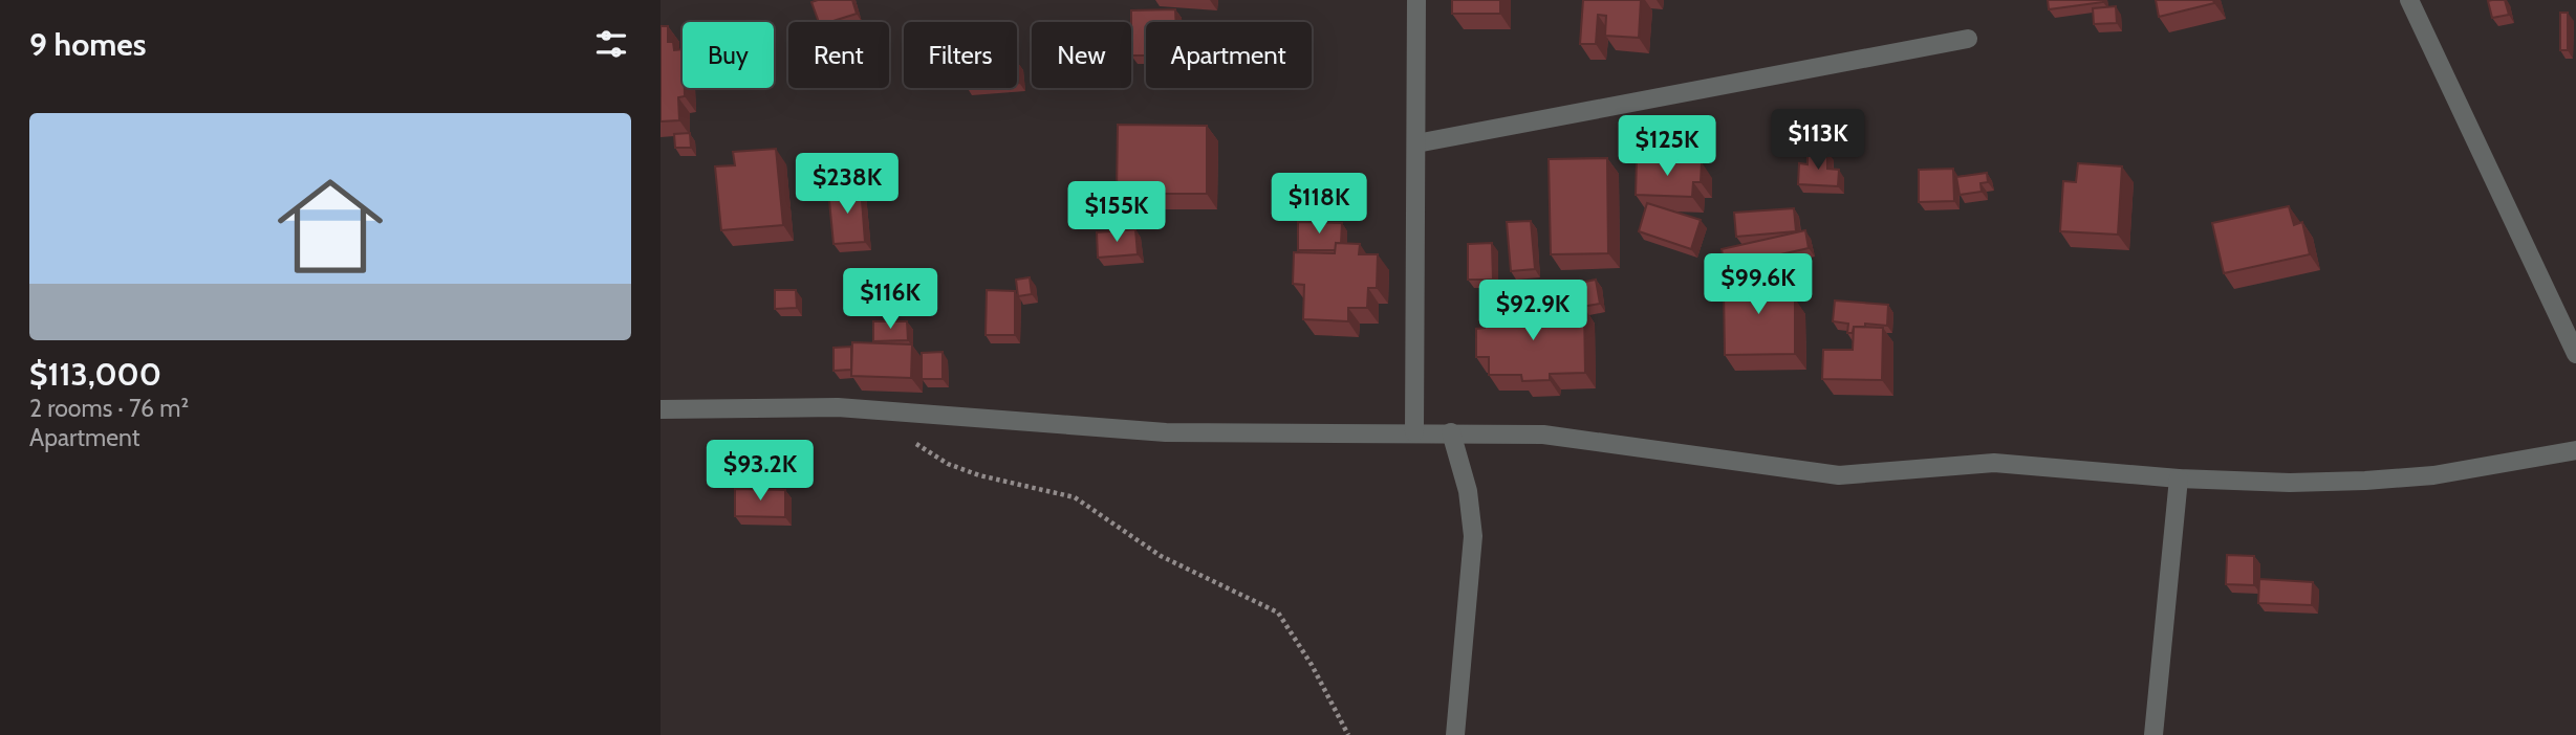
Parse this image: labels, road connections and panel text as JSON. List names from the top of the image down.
{
  "page": {
    "heading": "9 homes",
    "chip": [
      "Buy",
      "Rent",
      "Filters",
      "New",
      "Apartment"
    ],
    "list": [
      {
        "name": "$113,000",
        "note": "2 rooms · 76 m² · Apartment"
      }
    ],
    "price": [
      "$113K",
      "$125K",
      "$238K",
      "$118K",
      "$155K",
      "$99.6K",
      "$116K",
      "$92.9K",
      "$93.2K"
    ]
  }
}
